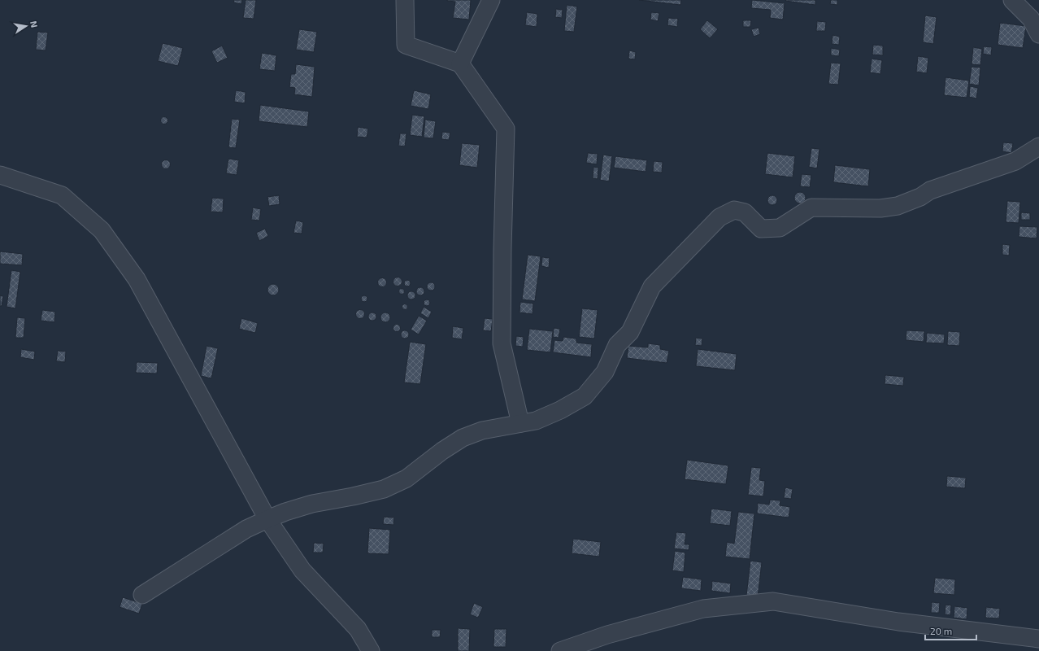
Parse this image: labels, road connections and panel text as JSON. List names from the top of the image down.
{
  "scale_bar": "20 m",
  "north": "right"
}
